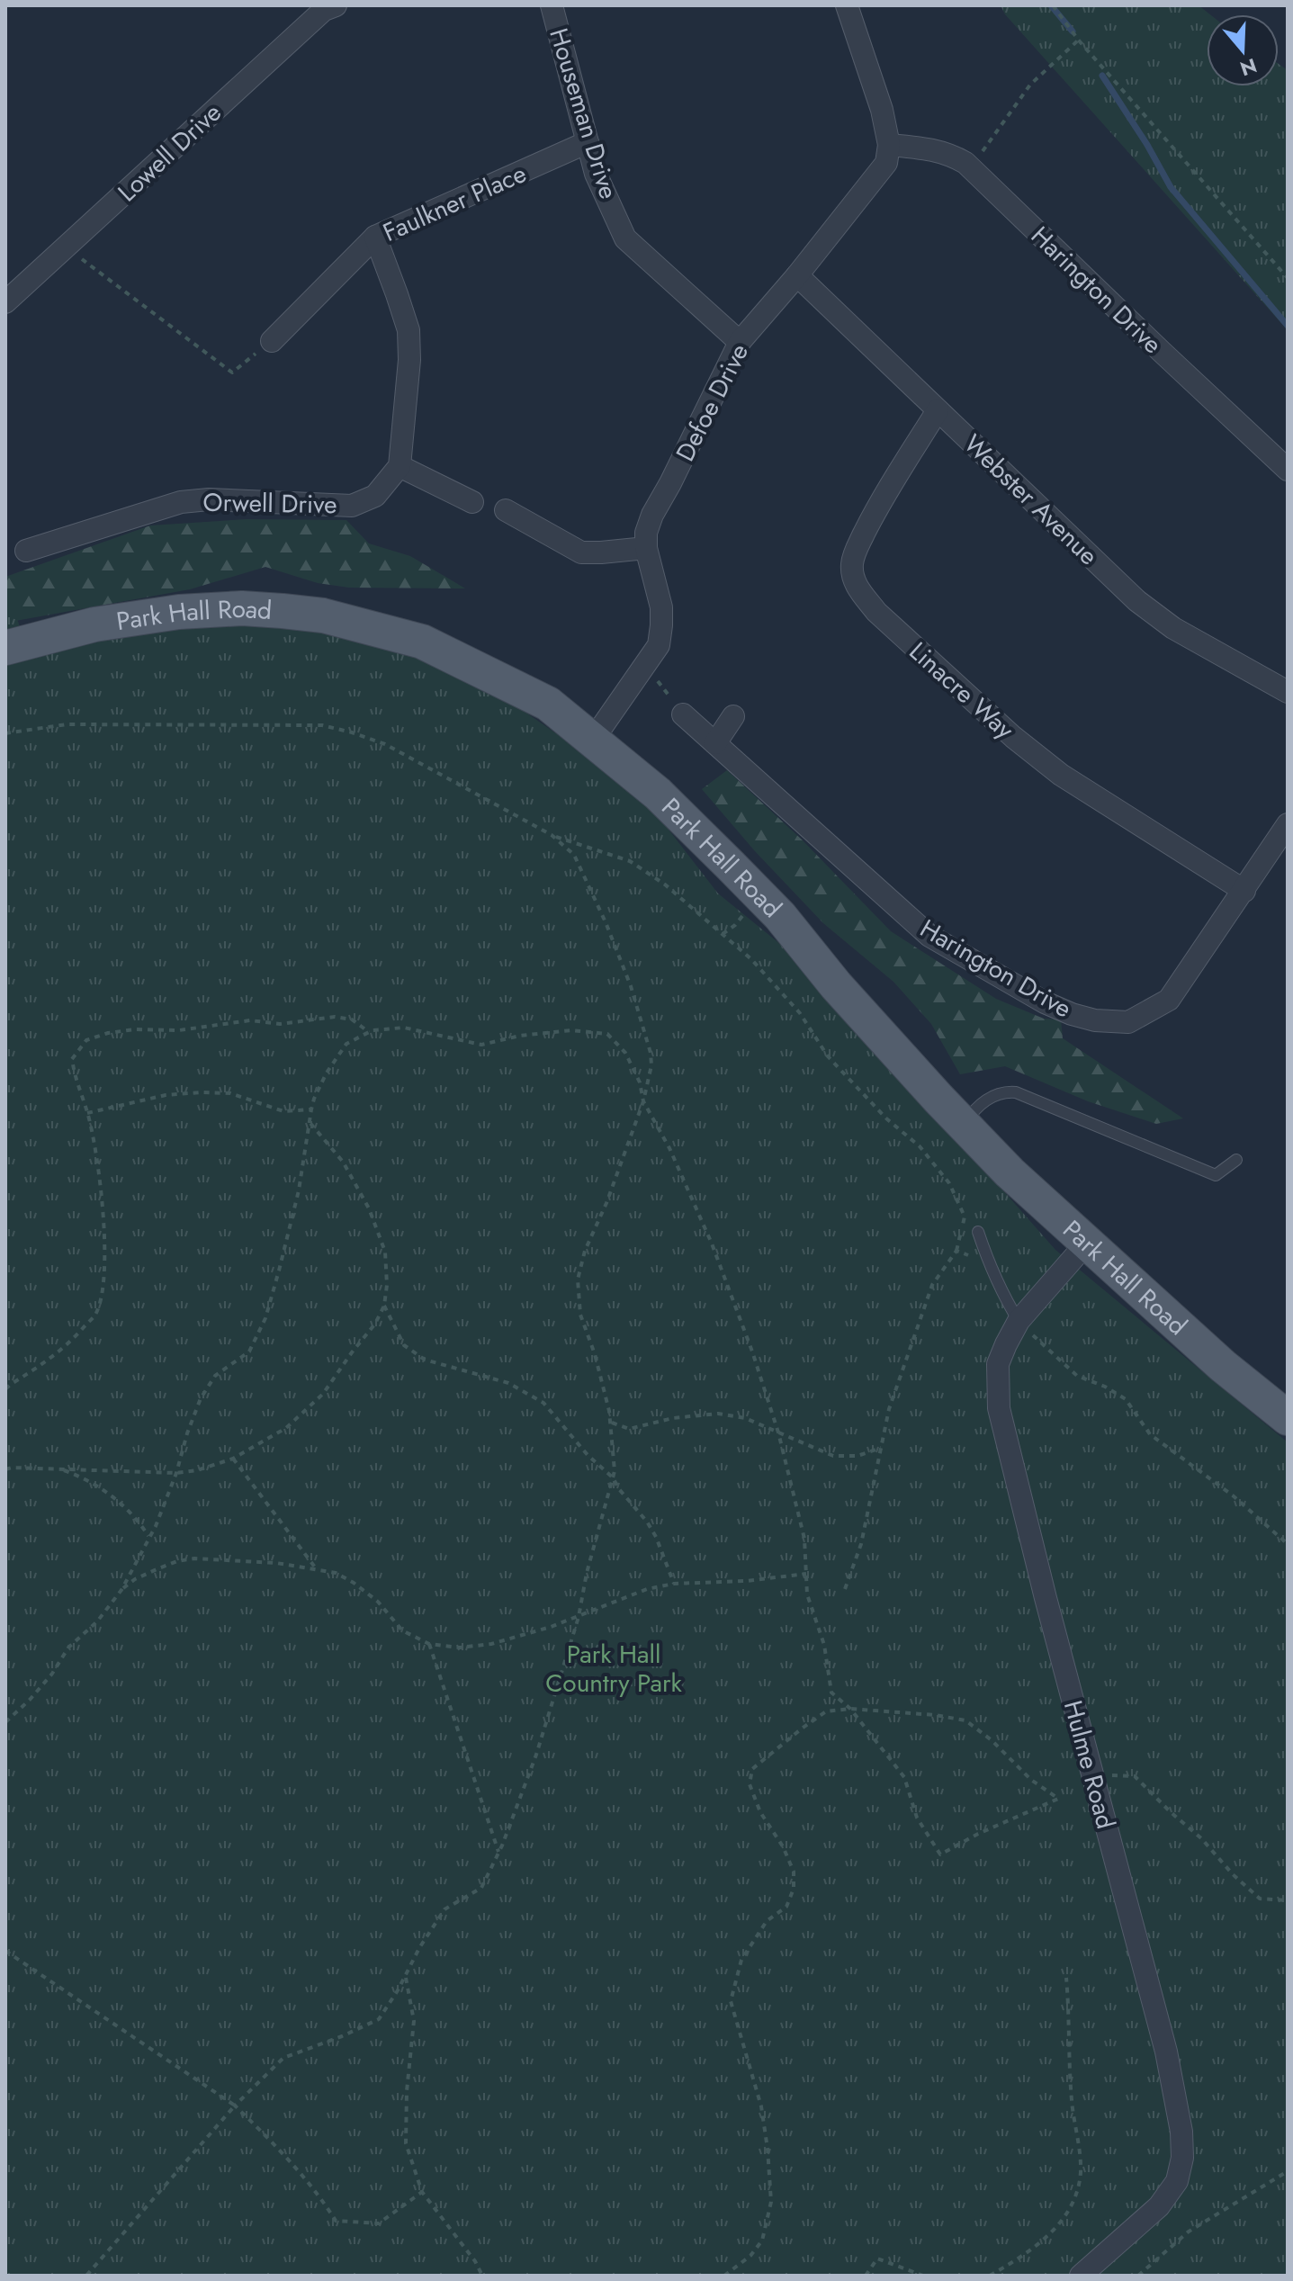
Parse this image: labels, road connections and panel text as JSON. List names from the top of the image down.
{
  "streets": {
    "main road": ["Park Hall Road"],
    "street": [
      "Houseman Drive",
      "Lowell Drive",
      "Faulkner Place",
      "Harington Drive",
      "Defoe Drive",
      "Webster Avenue",
      "Orwell Drive",
      "Linacre Way",
      "Hulme Road"
    ]
  },
  "crossings": [
    ["Houseman Drive", "Faulkner Place"],
    ["Houseman Drive", "Defoe Drive"],
    ["Harington Drive", "Defoe Drive"],
    ["Harington Drive", "Linacre Way"],
    ["Defoe Drive", "Webster Avenue"],
    ["Defoe Drive", "Park Hall Road"],
    ["Webster Avenue", "Linacre Way"],
    ["Park Hall Road", "Hulme Road"]
  ],
  "parks": ["Park Hall Country Park"],
  "north": "bottom"
}
